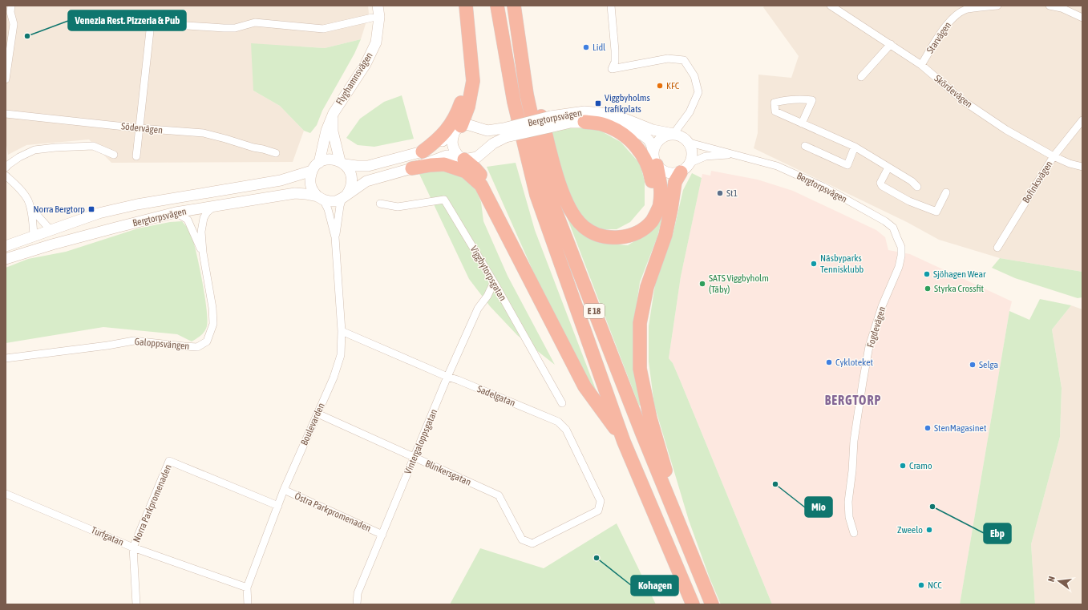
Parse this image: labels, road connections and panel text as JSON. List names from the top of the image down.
{
  "streets": {
    "highway": ["E 18"],
    "main road": ["Flyghamnsvägen", "Bergtorpsvägen"],
    "street": [
      "Starvägen",
      "Skördevägen",
      "Södervägen",
      "Bofinksvägen",
      "Viggbytorpsgatan",
      "Fogdevägen",
      "Galoppsvängen",
      "Sadelgatan",
      "Boulevarden",
      "Vintergaloppsgatan",
      "Blinkersgatan",
      "Norra Parkpromenaden",
      "Östra Parkpromenaden",
      "Turfgatan"
    ]
  },
  "crossings": [
    ["Starvägen", "Skördevägen"],
    ["Flyghamnsvägen", "Bergtorpsvägen"],
    ["Flyghamnsvägen", "Boulevarden"],
    ["Skördevägen", "Bofinksvägen"],
    ["Bergtorpsvägen", "Fogdevägen"],
    ["Bergtorpsvägen", "Galoppsvängen"],
    ["Bergtorpsvägen", "Boulevarden"],
    ["Viggbytorpsgatan", "Vintergaloppsgatan"],
    ["Sadelgatan", "Boulevarden"],
    ["Sadelgatan", "Vintergaloppsgatan"],
    ["Sadelgatan", "Blinkersgatan"],
    ["Boulevarden", "Blinkersgatan"],
    ["Boulevarden", "Norra Parkpromenaden"],
    ["Boulevarden", "Östra Parkpromenaden"],
    ["Boulevarden", "Turfgatan"],
    ["Vintergaloppsgatan", "Blinkersgatan"],
    ["Vintergaloppsgatan", "Östra Parkpromenaden"],
    ["Norra Parkpromenaden", "Turfgatan"]
  ],
  "districts": ["BERGTORP"],
  "places": {
    "other": [
      "Venezia Rest. Pizzeria & Pub",
      "Lidl",
      "KFC",
      "St1",
      "Näsbyparks Tennisklubb",
      "Sjöhagen Wear",
      "SATS Viggbyholm (Täby)",
      "Styrka Crossfit",
      "Cykloteket",
      "Selga",
      "StenMagasinet",
      "Cramo",
      "Mio",
      "Ebp",
      "Zweelo",
      "Kohagen",
      "NCC"
    ],
    "transit": ["Viggbyholms trafikplats", "Norra Bergtorp"]
  },
  "north": "left"
}
